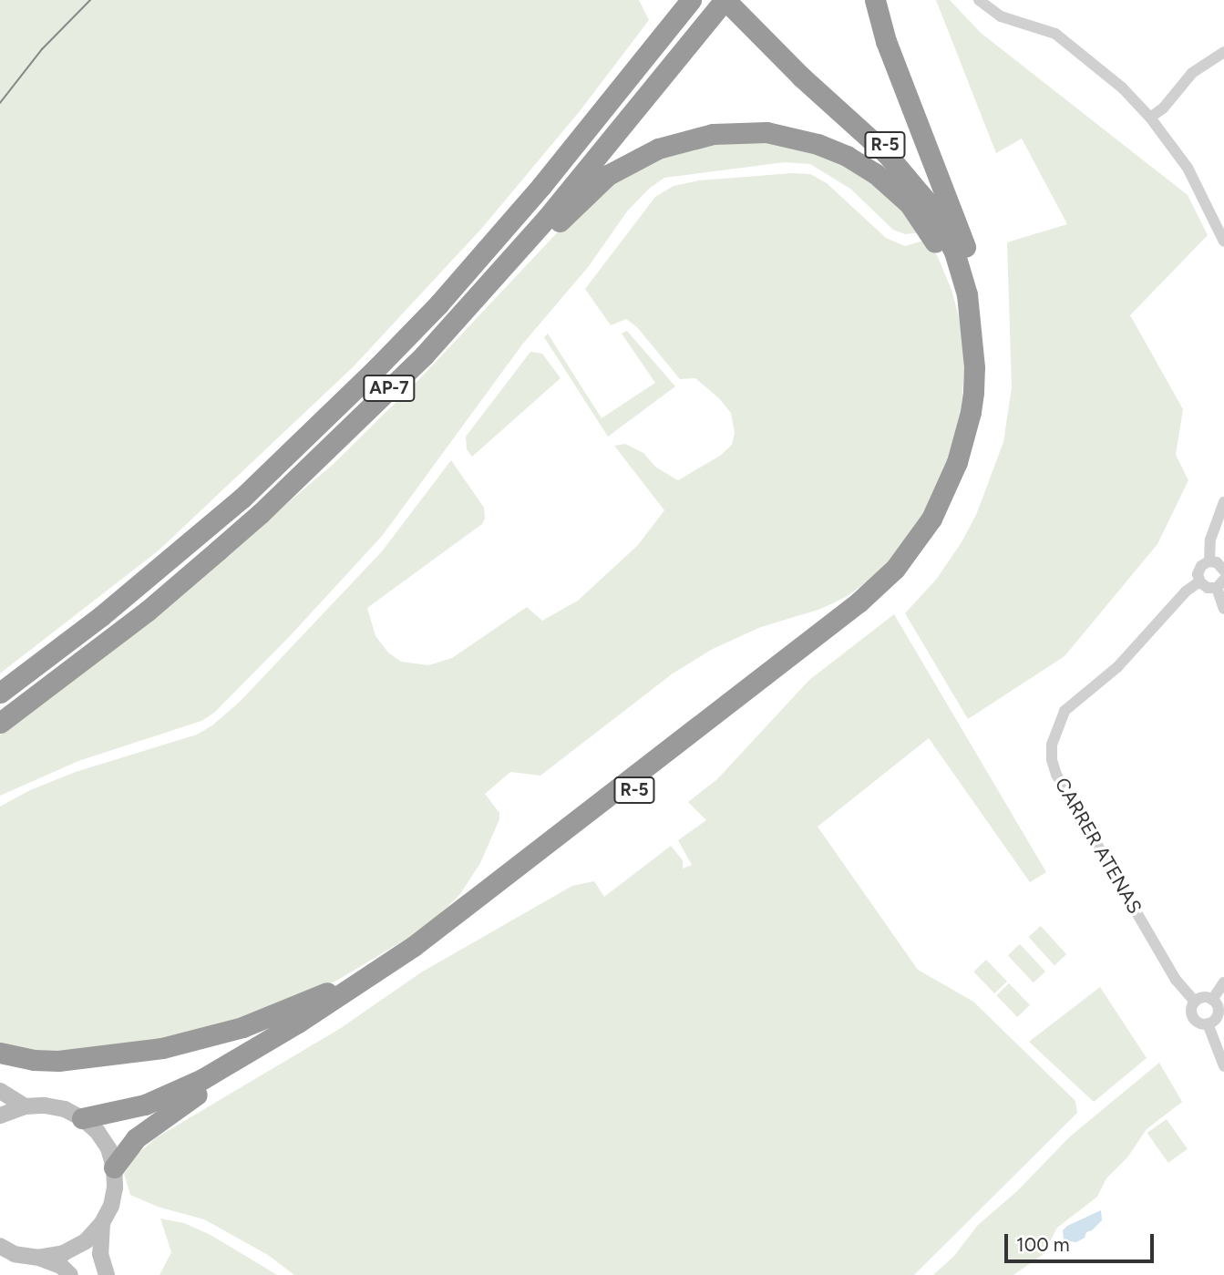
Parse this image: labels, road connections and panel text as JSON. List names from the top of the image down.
{
  "streets": {
    "highway": ["R-5", "AP-7"],
    "street": ["CARRER ATENAS"]
  },
  "scale_bar": "100 m"
}
